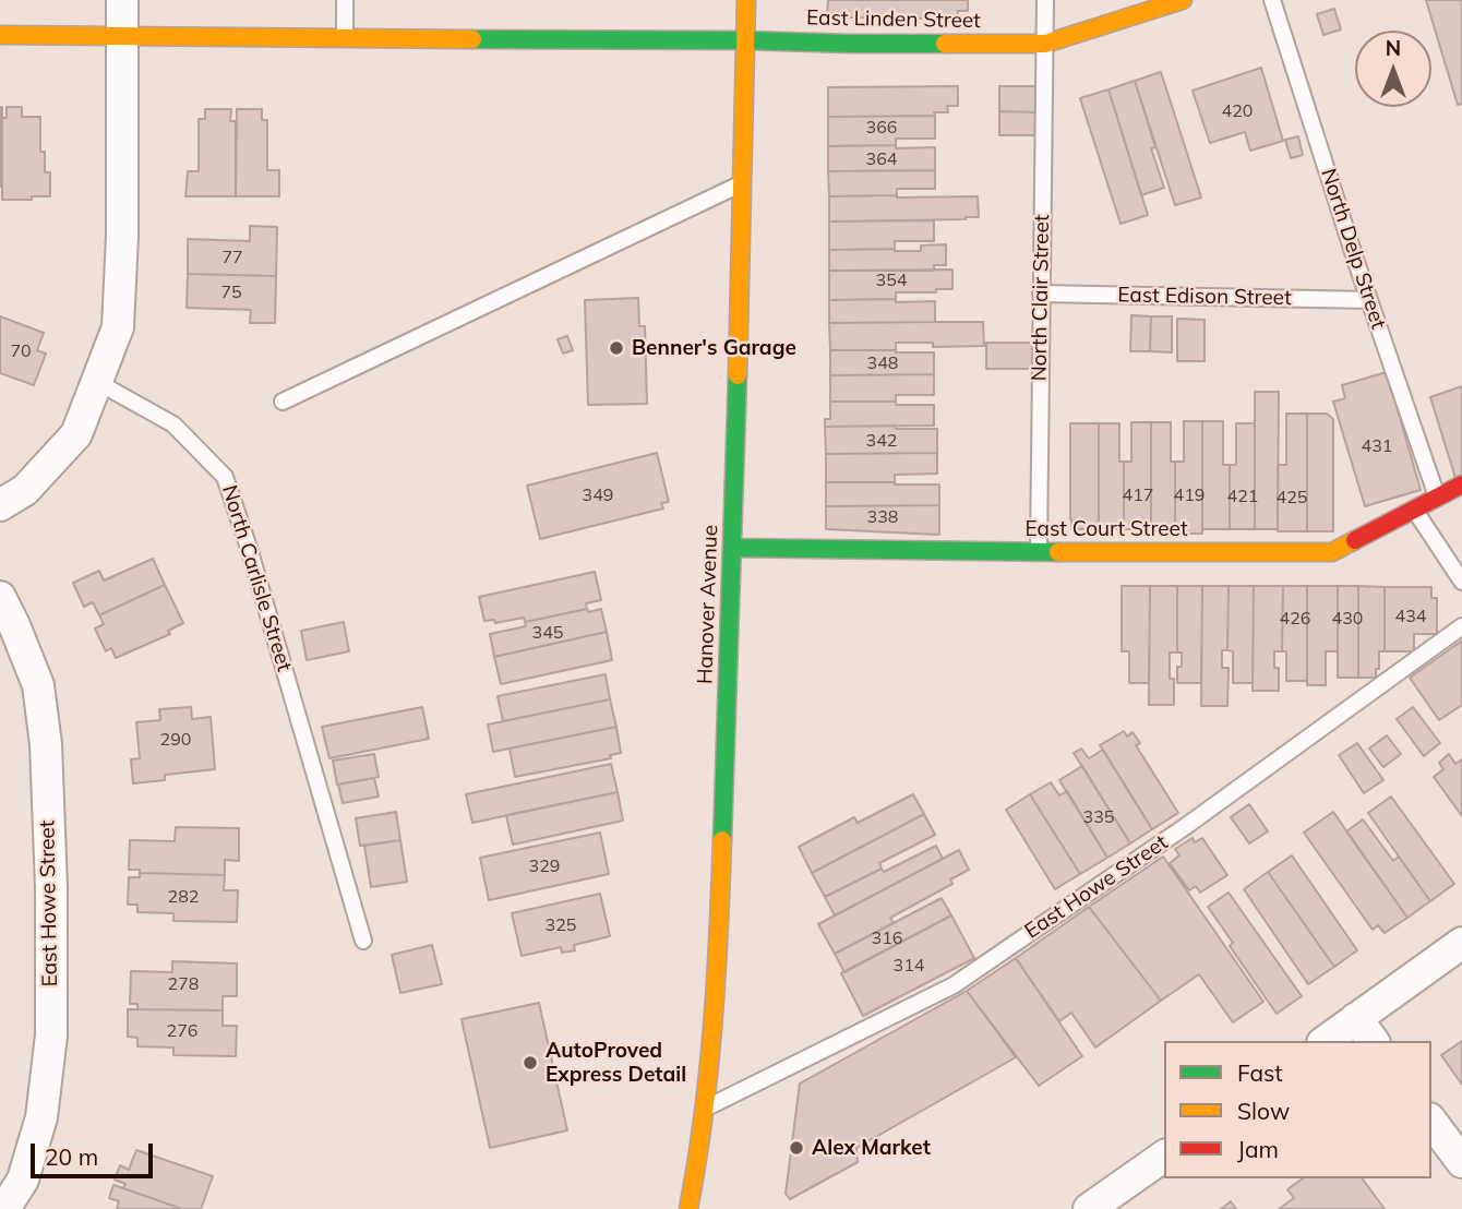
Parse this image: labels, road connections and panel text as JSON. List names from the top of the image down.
{
  "streets": {
    "street": [
      "East Linden Street",
      "East Court Street",
      "Hanover Avenue",
      "East Howe Street"
    ],
    "lane": [
      "North Delp Street",
      "East Edison Street",
      "North Clair Street",
      "North Carlisle Street"
    ]
  },
  "crossings": [
    ["East Linden Street", "North Clair Street"],
    ["East Linden Street", "Hanover Avenue"],
    ["North Delp Street", "East Edison Street"],
    ["North Delp Street", "East Court Street"],
    ["East Edison Street", "North Clair Street"],
    ["North Clair Street", "East Court Street"],
    ["East Court Street", "Hanover Avenue"],
    ["Hanover Avenue", "East Howe Street"]
  ],
  "places": ["Benner's Garage", "AutoProved Express Detail", "Alex Market"],
  "house_numbers": [
    "420",
    "366",
    "364",
    "77",
    "354",
    "75",
    "70",
    "348",
    "342",
    "431",
    "349",
    "417",
    "419",
    "421",
    "425",
    "338",
    "434",
    "426",
    "430",
    "345",
    "290",
    "335",
    "329",
    "282",
    "325",
    "316",
    "314",
    "278",
    "276"
  ],
  "legend": ["Fast", "Slow", "Jam"],
  "scale_bar": "20 m",
  "north": "top"
}
